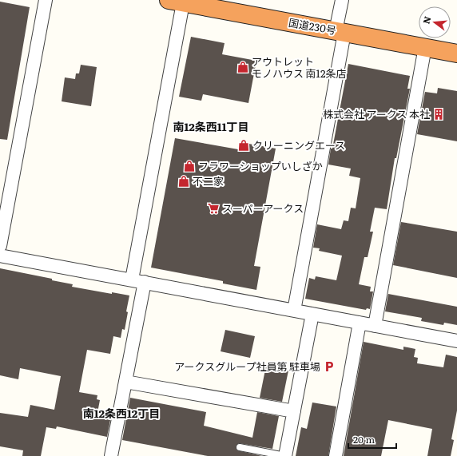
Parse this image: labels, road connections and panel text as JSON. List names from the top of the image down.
{
  "streets": {
    "highway": ["国道230号"]
  },
  "districts": ["南12条西11丁目", "南12条西12丁目"],
  "places": {
    "shop": [
      "アウトレット モノハウス 南12条店",
      "クリーニングエース",
      "フラワーショップいしざか",
      "不二家"
    ],
    "building": ["株式会社 アークス 本社"],
    "supermarket": ["スーパーアークス"],
    "parking": ["アークスグループ社員第 駐車場"]
  },
  "scale_bar": "20 m",
  "north": "left"
}
